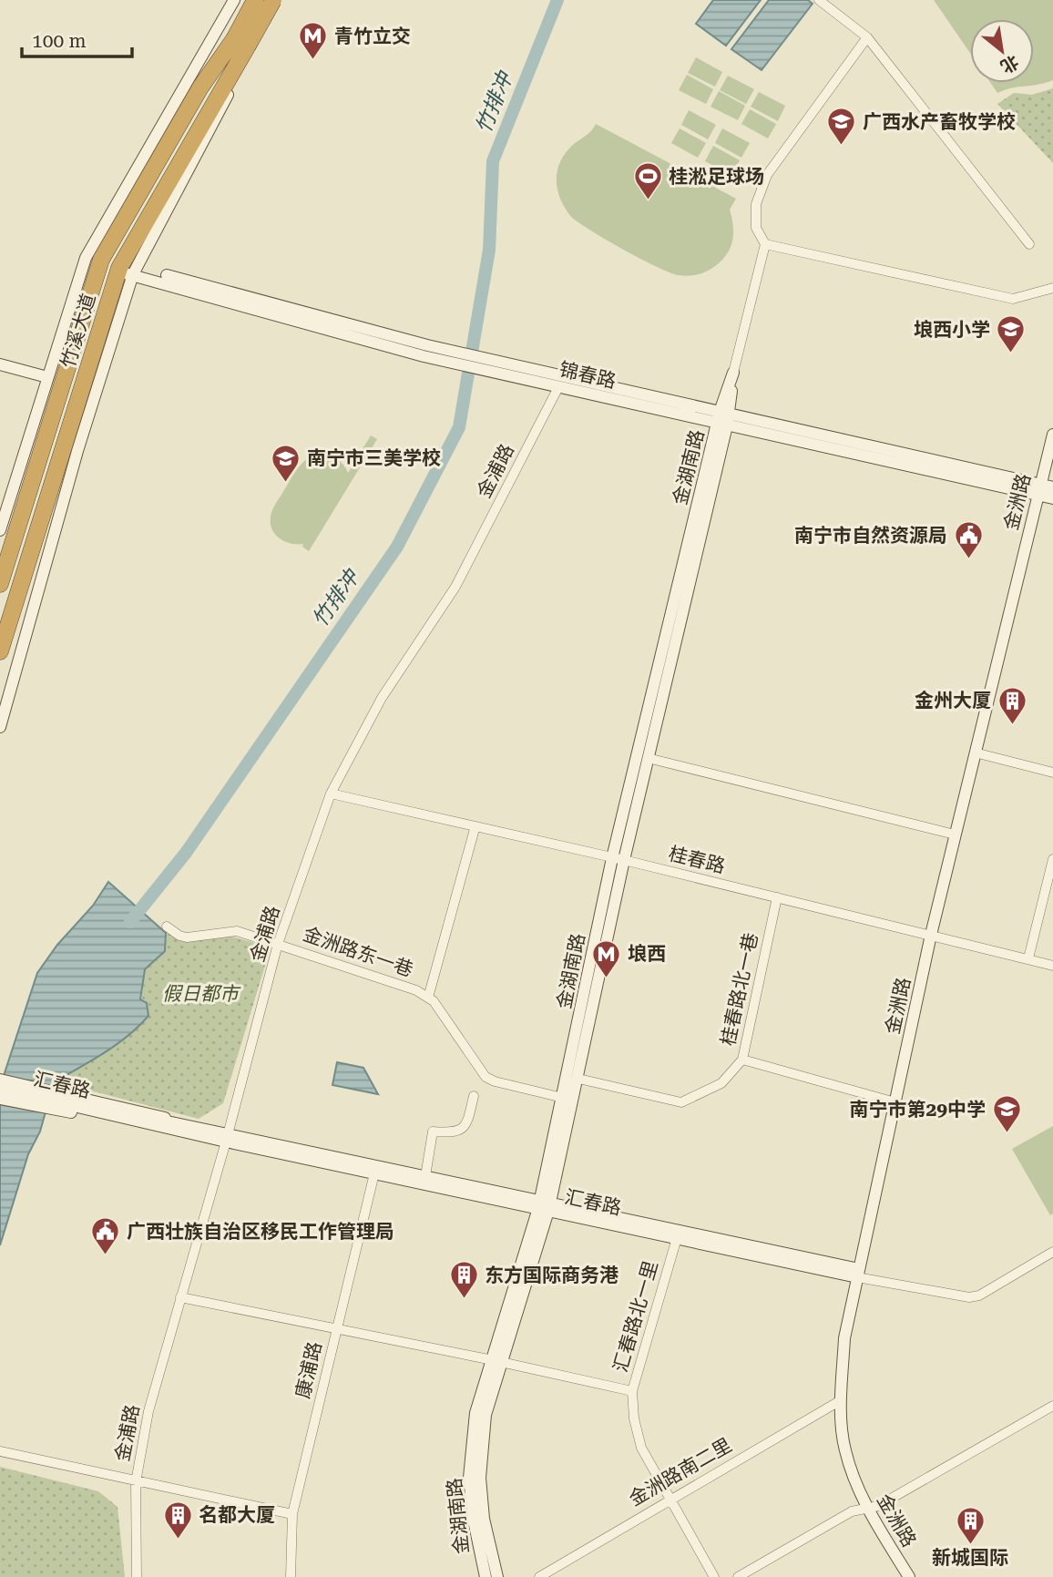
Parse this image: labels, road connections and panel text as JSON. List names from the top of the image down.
{
  "streets": {
    "highway": ["竹溪大道"],
    "main road": [
      "锦春路",
      "金湖南路",
      "金洲路",
      "汇春路"
    ],
    "street": [
      "金浦路",
      "桂春路",
      "金洲路东一巷",
      "桂春路北一巷",
      "汇春路北一里",
      "康浦路",
      "金洲路南二里"
    ]
  },
  "crossings": [
    ["竹溪大道", "锦春路"],
    ["锦春路", "金湖南路"],
    ["锦春路", "金浦路"],
    ["锦春路", "金洲路"],
    ["金湖南路", "桂春路"],
    ["金湖南路", "金洲路东一巷"],
    ["金湖南路", "桂春路北一巷"],
    ["金湖南路", "汇春路"],
    ["金浦路", "桂春路"],
    ["金浦路", "金洲路东一巷"],
    ["金浦路", "汇春路"],
    ["金洲路", "桂春路"],
    ["金洲路", "汇春路"],
    ["金洲路", "金洲路南二里"],
    ["桂春路", "桂春路北一巷"],
    ["汇春路", "汇春路北一里"],
    ["汇春路", "康浦路"],
    ["汇春路北一里", "金洲路南二里"]
  ],
  "water": ["竹排冲"],
  "parks": ["假日都市"],
  "places": {
    "metro station": ["青竹立交", "埌西"],
    "school or university": [
      "广西水产畜牧学校",
      "埌西小学",
      "南宁市三美学校",
      "南宁市第29中学"
    ],
    "sports": ["桂淞足球场"],
    "public building": ["南宁市自然资源局", "广西壮族自治区移民工作管理局"],
    "building": [
      "金州大厦",
      "东方国际商务港",
      "名都大厦",
      "新城国际"
    ]
  },
  "scale_bar": "100 m",
  "north": "bottom right"
}
